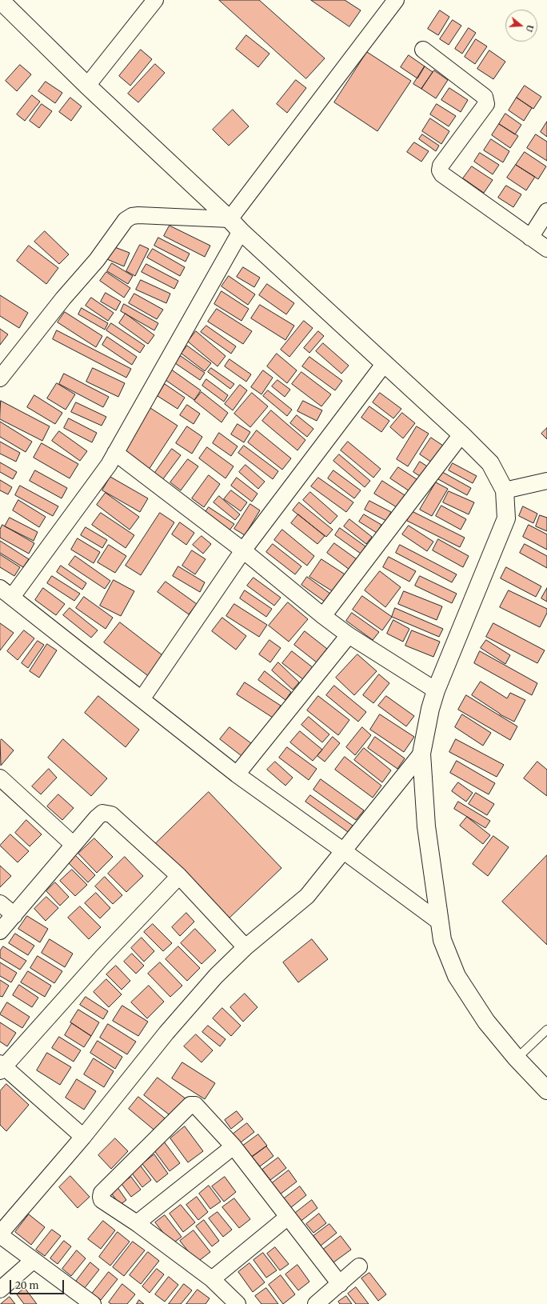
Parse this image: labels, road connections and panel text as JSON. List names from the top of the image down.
{
  "scale_bar": "20 m",
  "north": "right"
}
